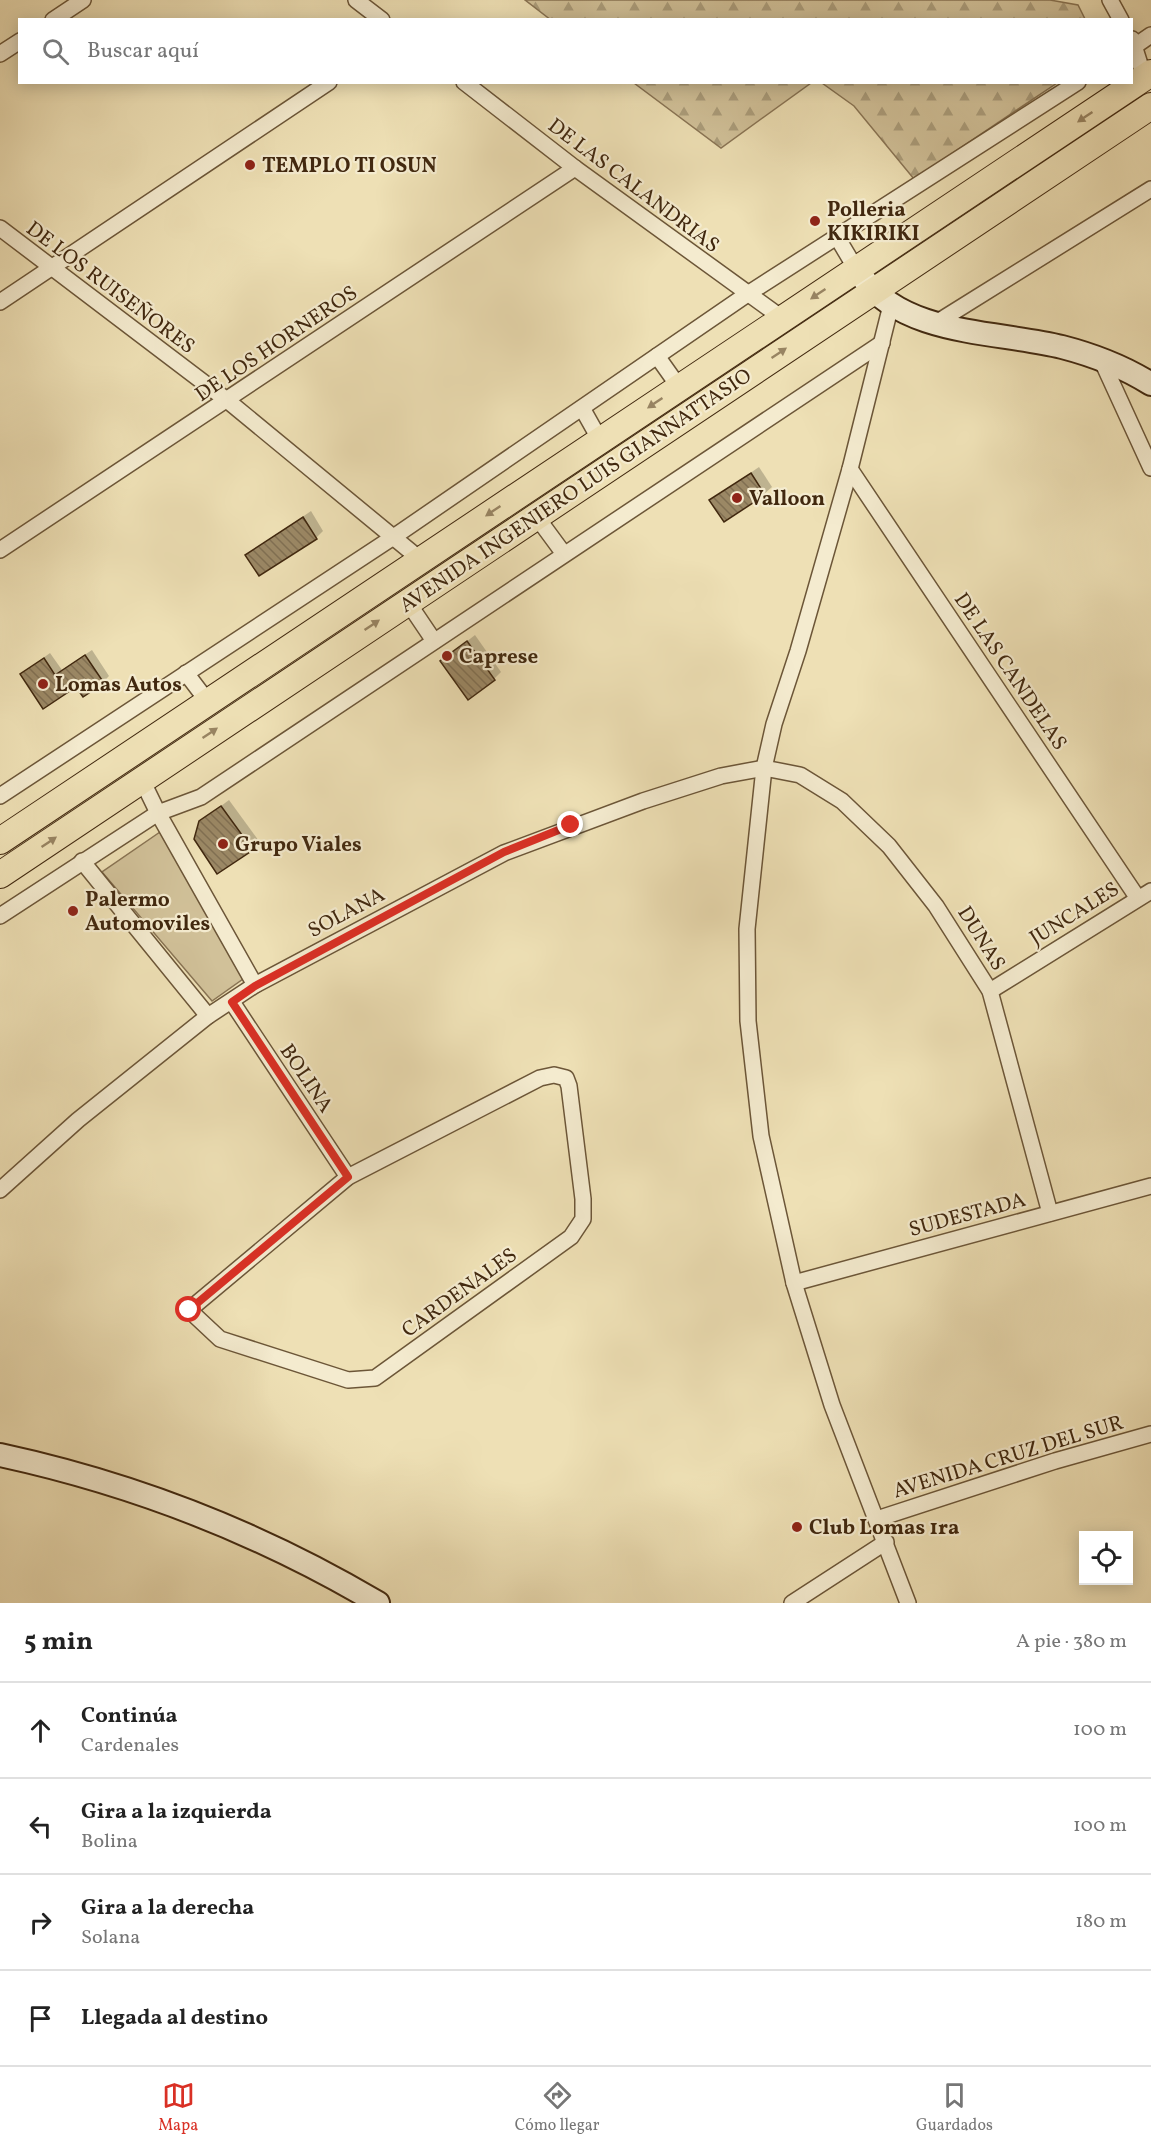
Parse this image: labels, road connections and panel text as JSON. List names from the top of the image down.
{
  "streets": {
    "main road": ["AVENIDA INGENIERO LUIS GIANNATTASIO"],
    "street": [
      "DE LAS CALANDRIAS",
      "DE LOS RUISEÑORES",
      "DE LOS HORNEROS",
      "DE LAS CANDELAS",
      "SOLANA",
      "JUNCALES",
      "DUNAS",
      "BOLINA",
      "SUDESTADA",
      "CARDENALES",
      "AVENIDA CRUZ DEL SUR"
    ]
  },
  "crossings": [
    ["DE LAS CALANDRIAS", "DE LOS HORNEROS"],
    ["DE LAS CALANDRIAS", "AVENIDA INGENIERO LUIS GIANNATTASIO"],
    ["DE LOS RUISEÑORES", "DE LOS HORNEROS"],
    ["DE LOS RUISEÑORES", "AVENIDA INGENIERO LUIS GIANNATTASIO"],
    ["DE LAS CANDELAS", "JUNCALES"],
    ["SOLANA", "DUNAS"],
    ["SOLANA", "BOLINA"],
    ["JUNCALES", "DUNAS"],
    ["DUNAS", "SUDESTADA"],
    ["BOLINA", "CARDENALES"]
  ],
  "places": [
    "TEMPLO TI OSUN",
    "Polleria KIKIRIKI",
    "Valloon",
    "Caprese",
    "Lomas Autos",
    "Grupo Viales",
    "Palermo Automoviles",
    "Club Lomas 1ra"
  ],
  "page": {
    "search": "Buscar aquí",
    "heading": ["5 min", "A pie · 380 m"],
    "list": [
      ["Continúa", "Cardenales", "100 m"],
      ["Gira a la izquierda", "Bolina", "100 m"],
      ["Gira a la derecha", "Solana", "180 m"],
      "Llegada al destino"
    ],
    "nav": ["Mapa", "Cómo llegar", "Guardados"]
  }
}
